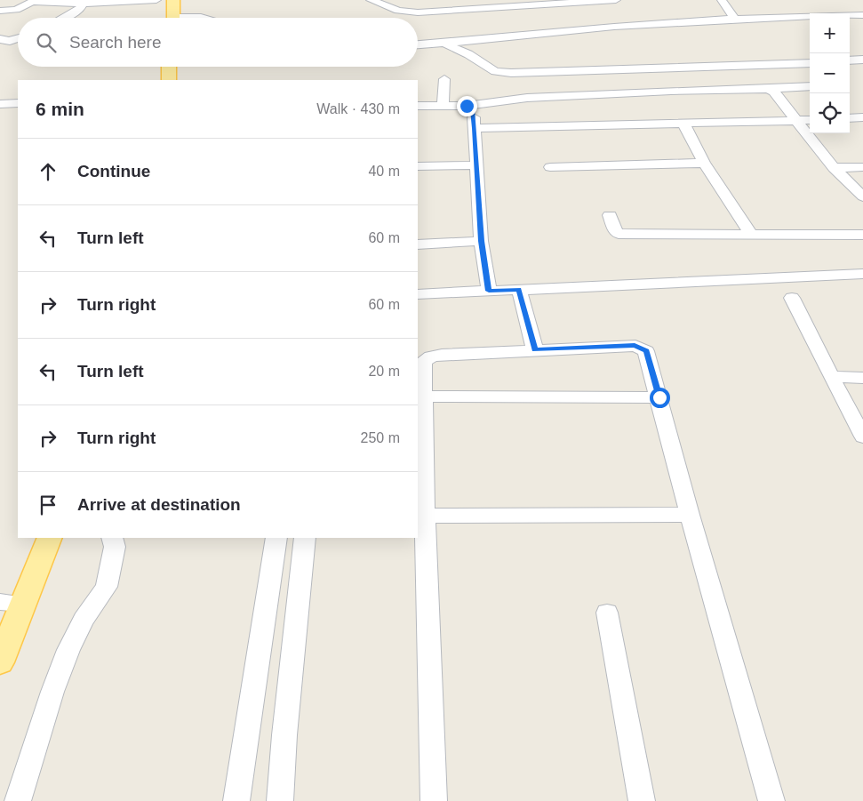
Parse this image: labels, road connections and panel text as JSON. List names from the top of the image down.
{
  "page": {
    "map_buttons": ["+", "−"],
    "search": "Search here",
    "heading": ["6 min", "Walk · 430 m"],
    "list": [
      ["Continue", "40 m"],
      ["Turn left", "60 m"],
      ["Turn right", "60 m"],
      ["Turn left", "20 m"],
      ["Turn right", "250 m"],
      "Arrive at destination"
    ]
  }
}
